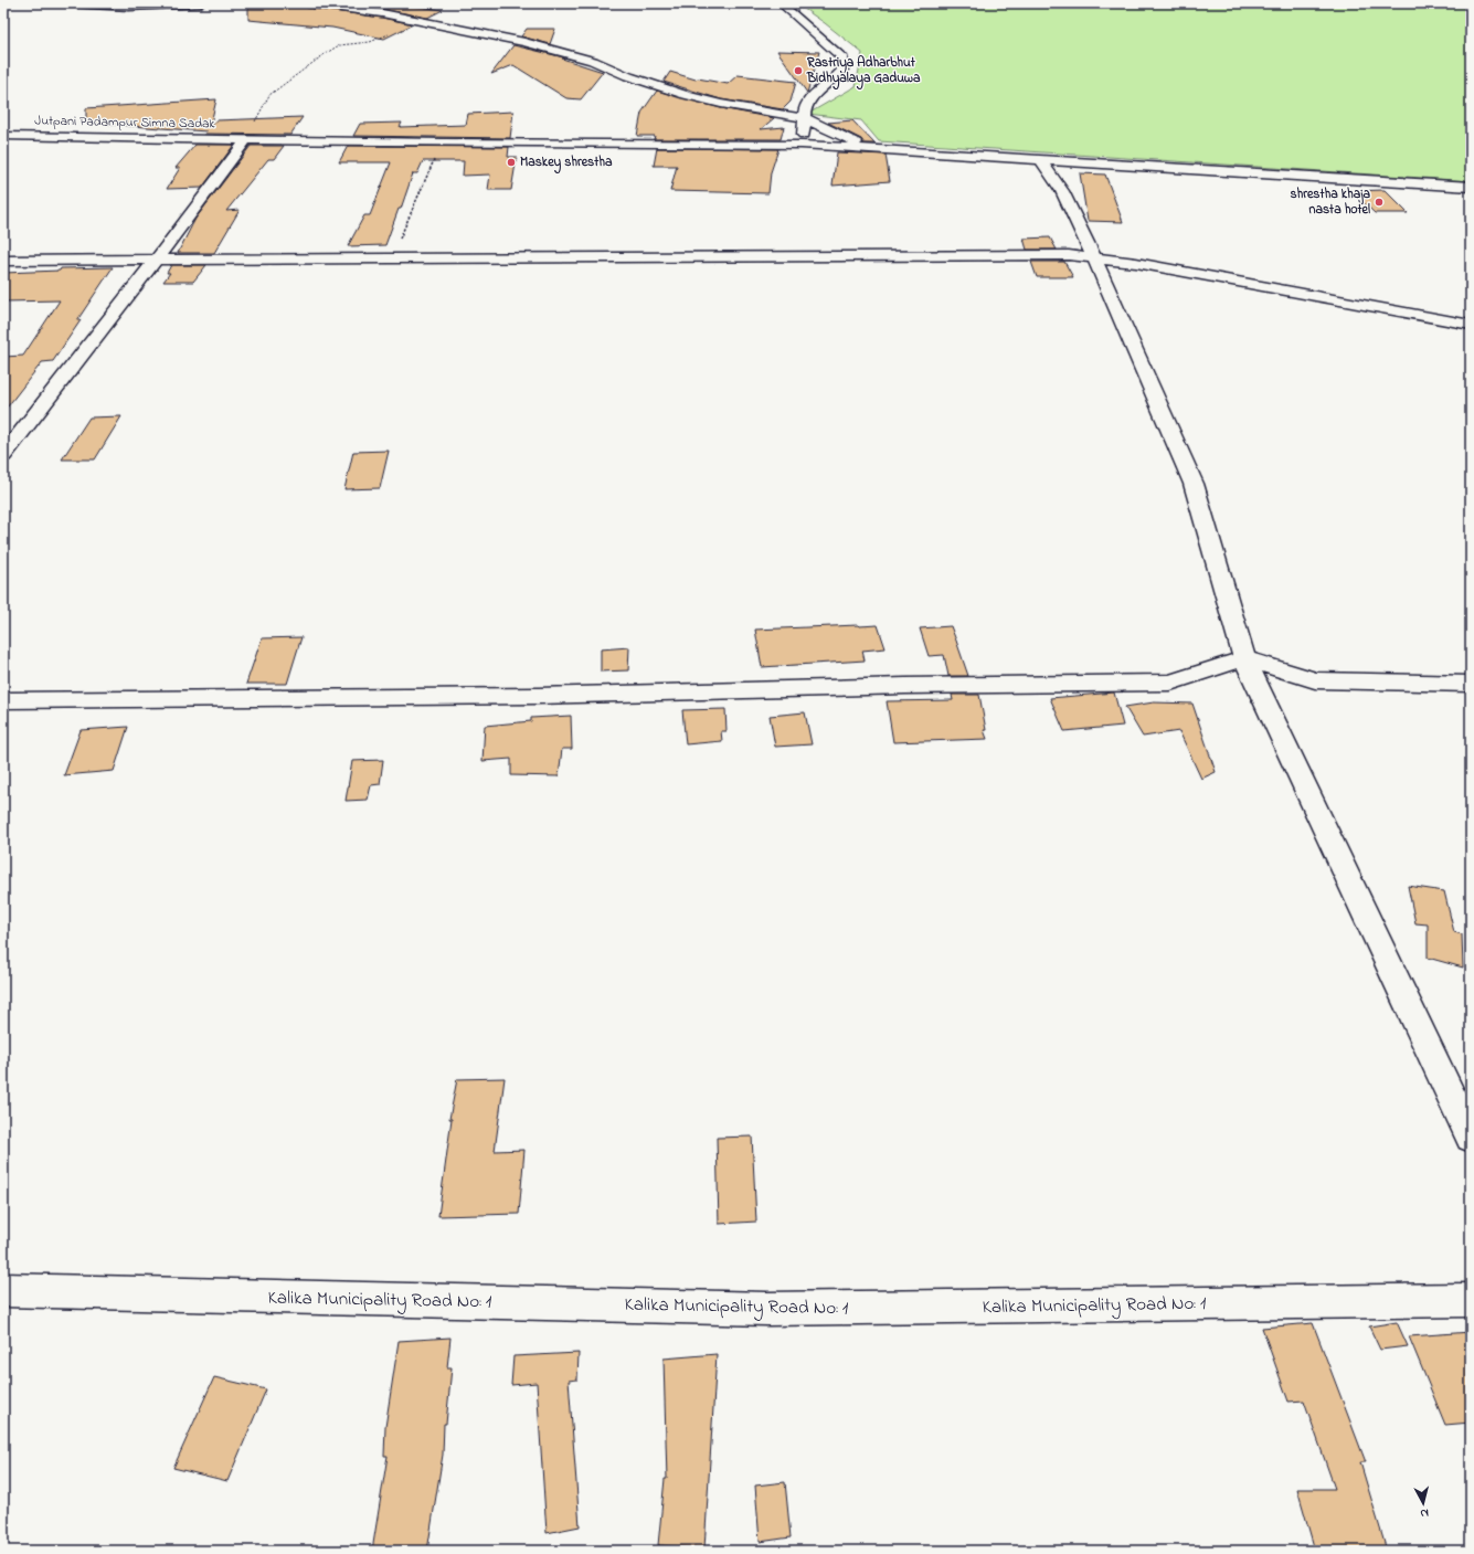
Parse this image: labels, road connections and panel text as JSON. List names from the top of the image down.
{
  "streets": {
    "street": ["Jutpani Padampur Simna Sadak", "Kalika Municipality Road No: 1"]
  },
  "places": ["Rastriya Adharbhut Bidhyalaya Gaduwa", "Maskey shrestha", "shrestha khaja nasta hotel"],
  "north": "bottom"
}
